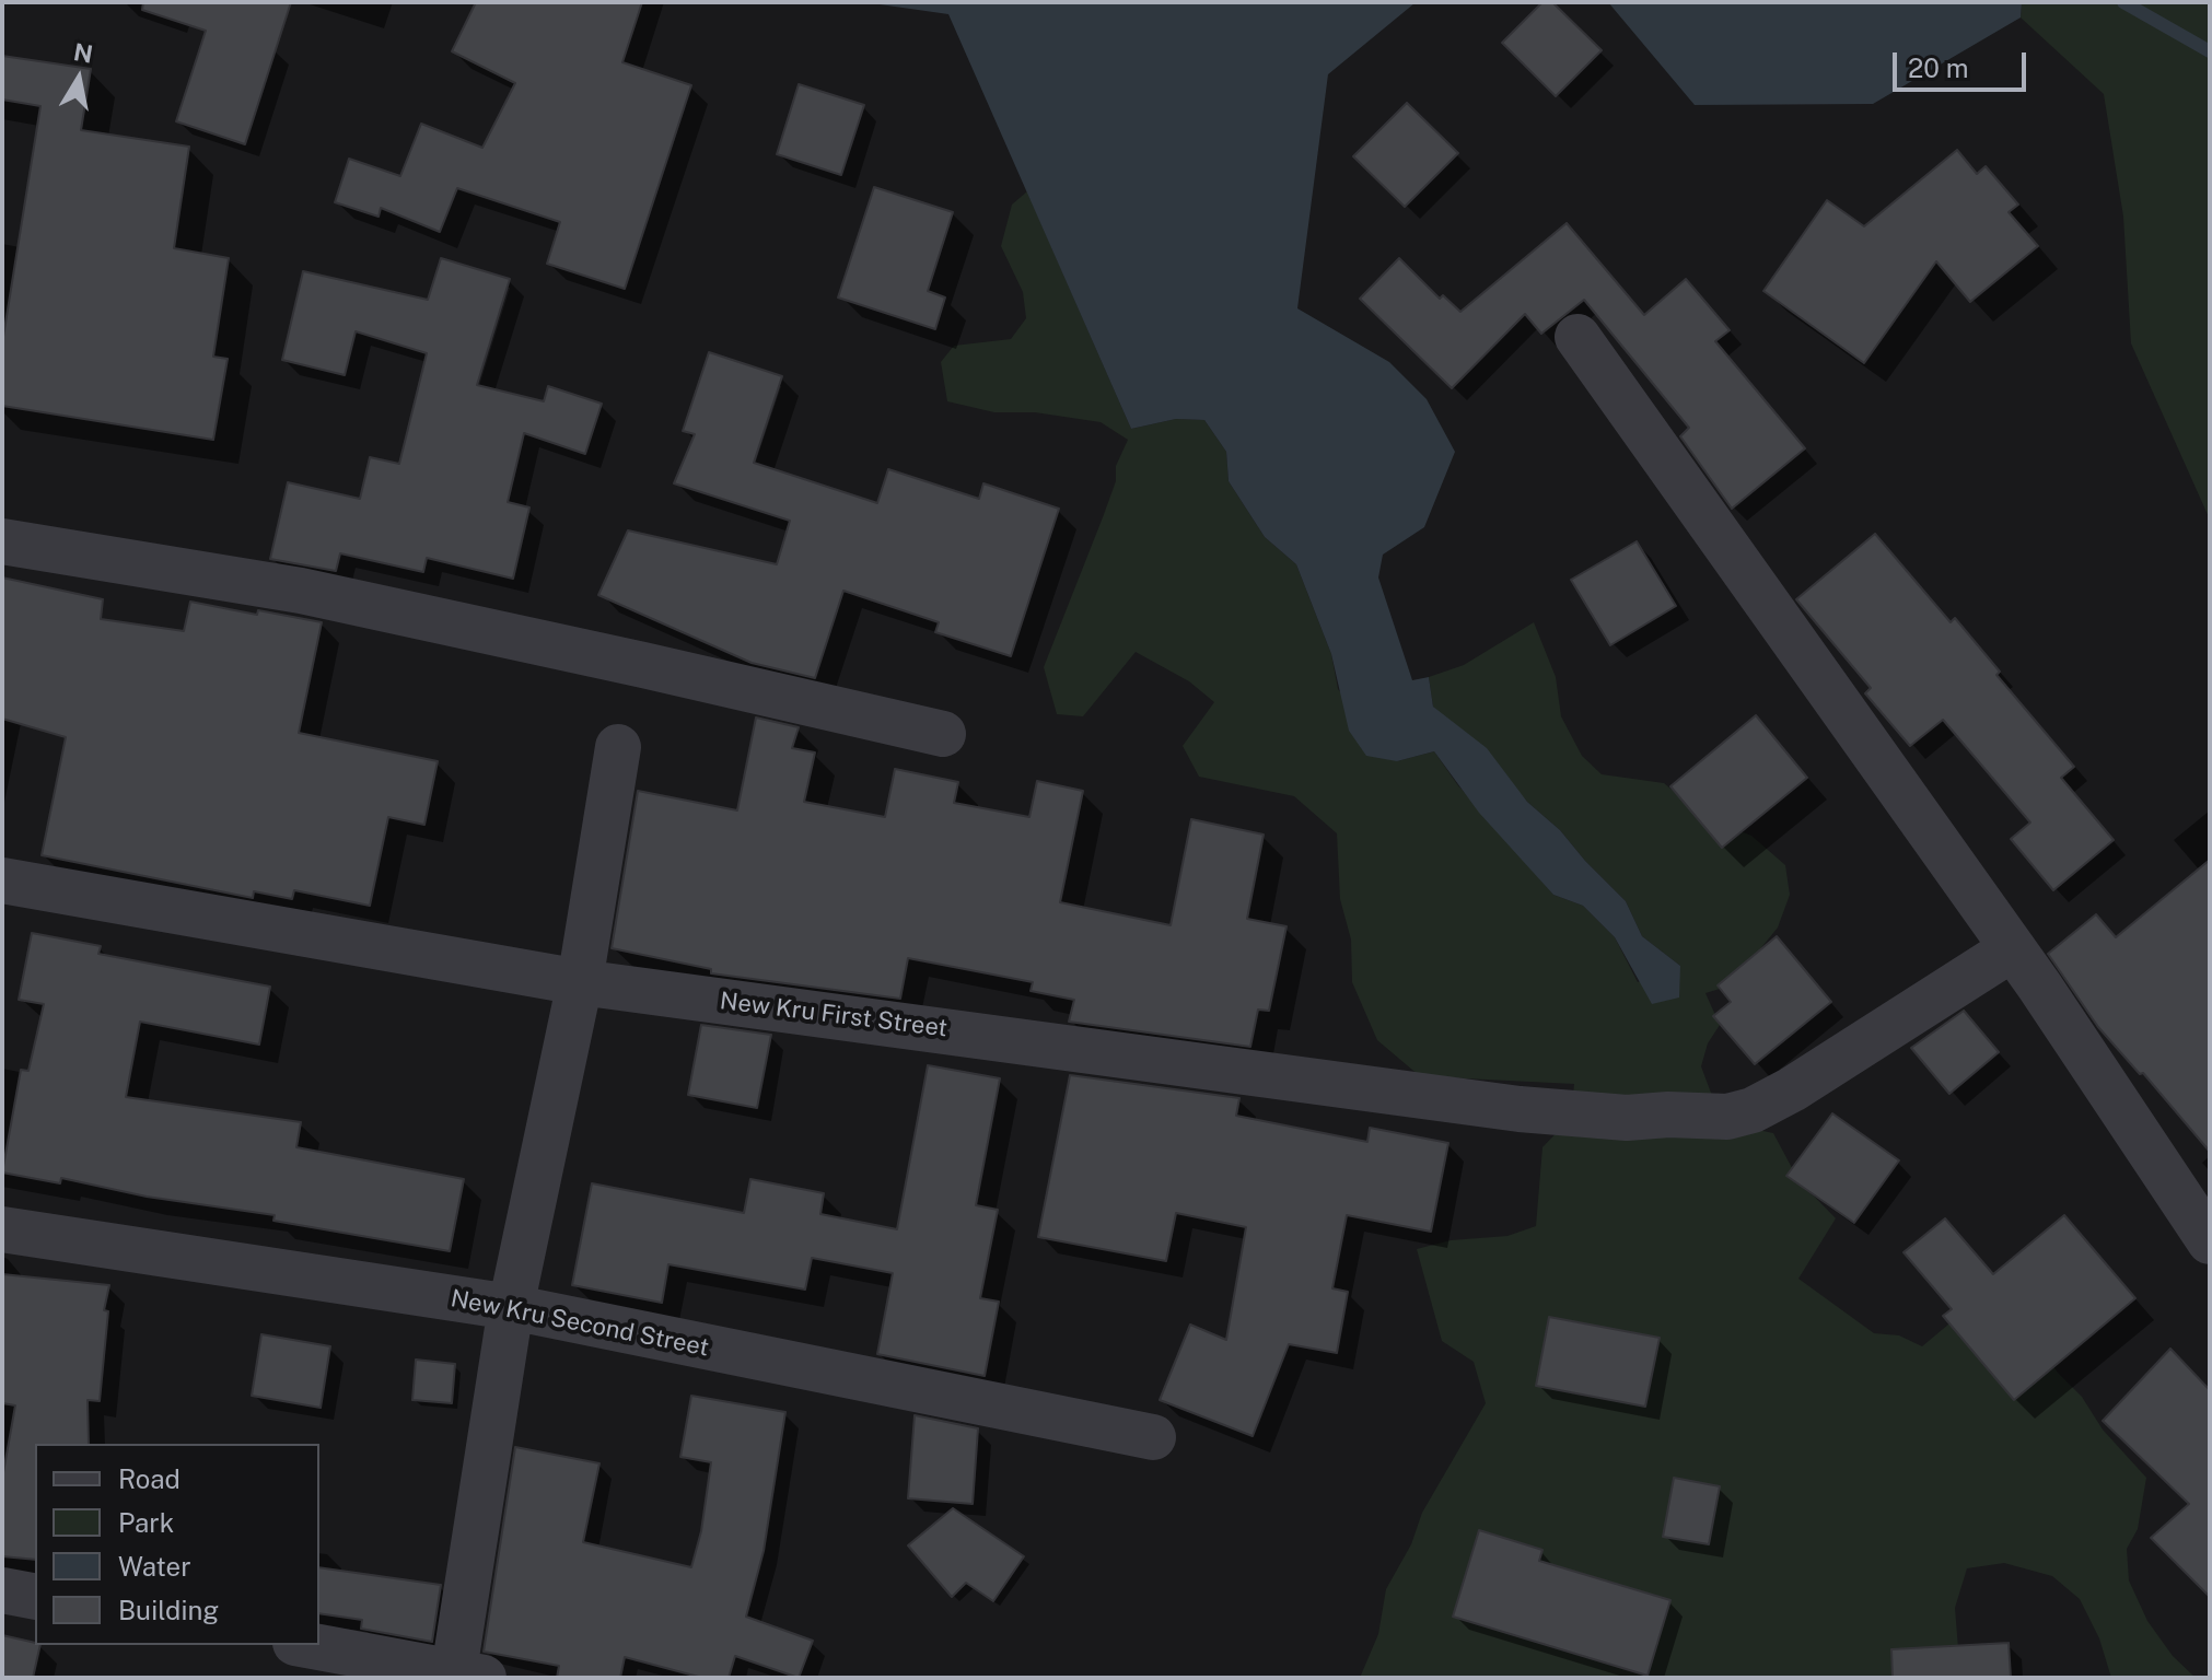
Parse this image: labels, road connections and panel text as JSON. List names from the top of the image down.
{
  "streets": {
    "street": ["New Kru First Street", "New Kru Second Street"]
  },
  "legend": [
    "Road",
    "Park",
    "Water",
    "Building"
  ],
  "scale_bar": "20 m",
  "north": "top"
}
